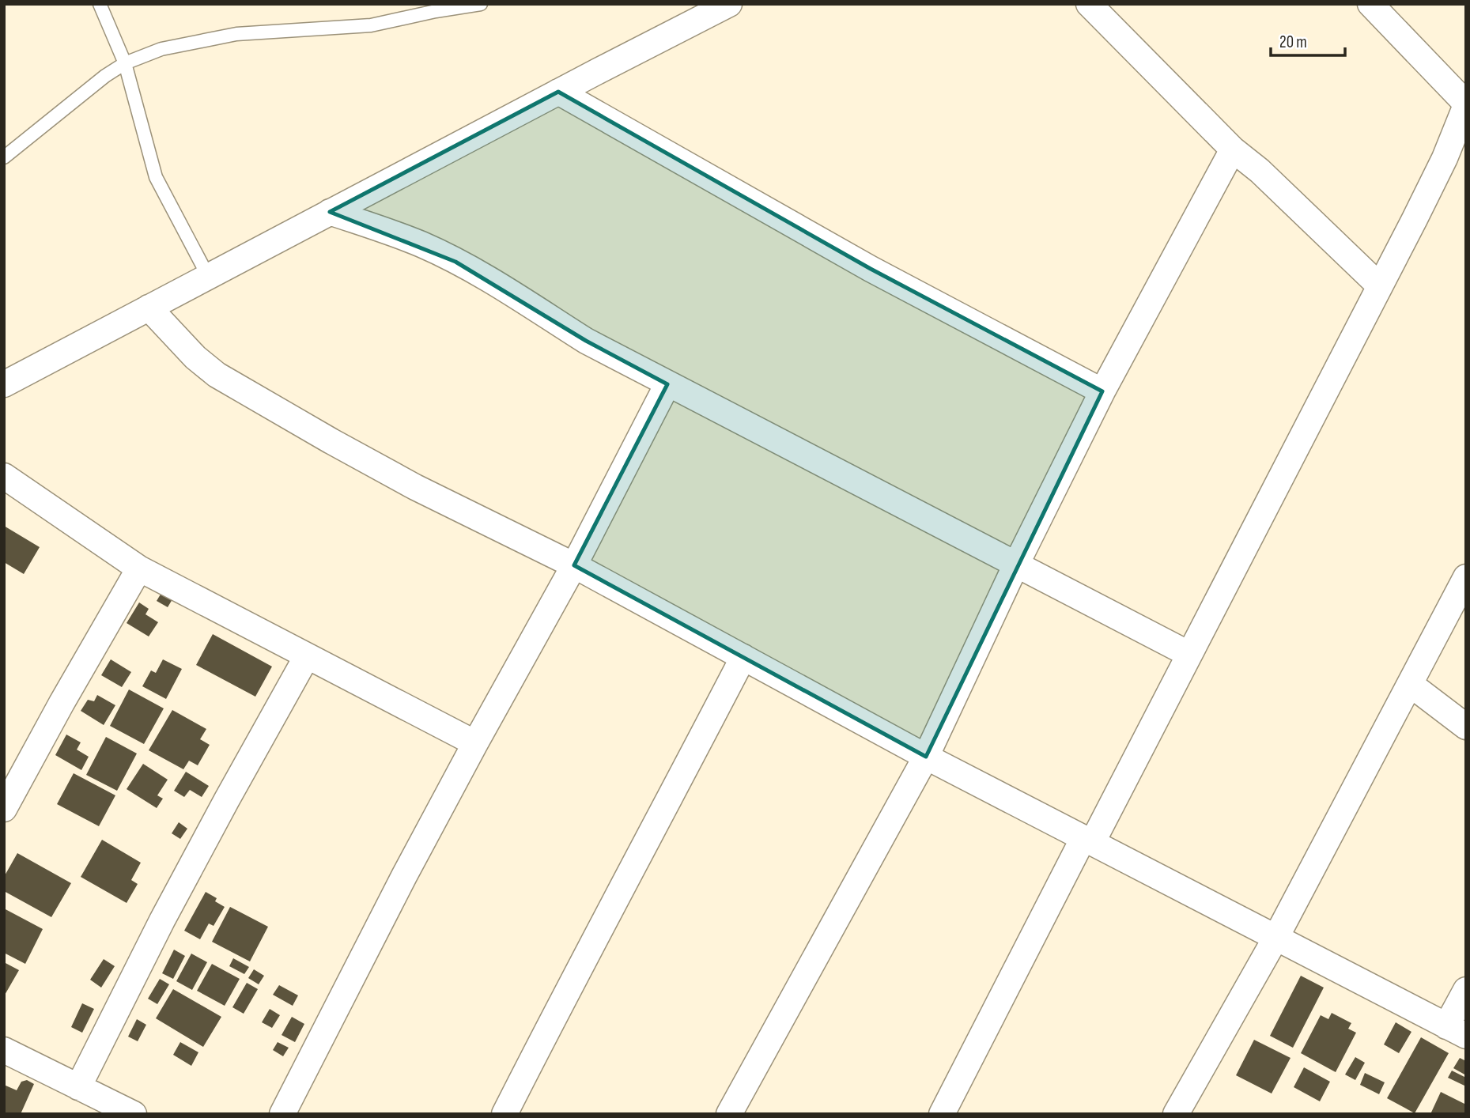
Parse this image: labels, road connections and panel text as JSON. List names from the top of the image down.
{
  "scale_bar": "20 m"
}
